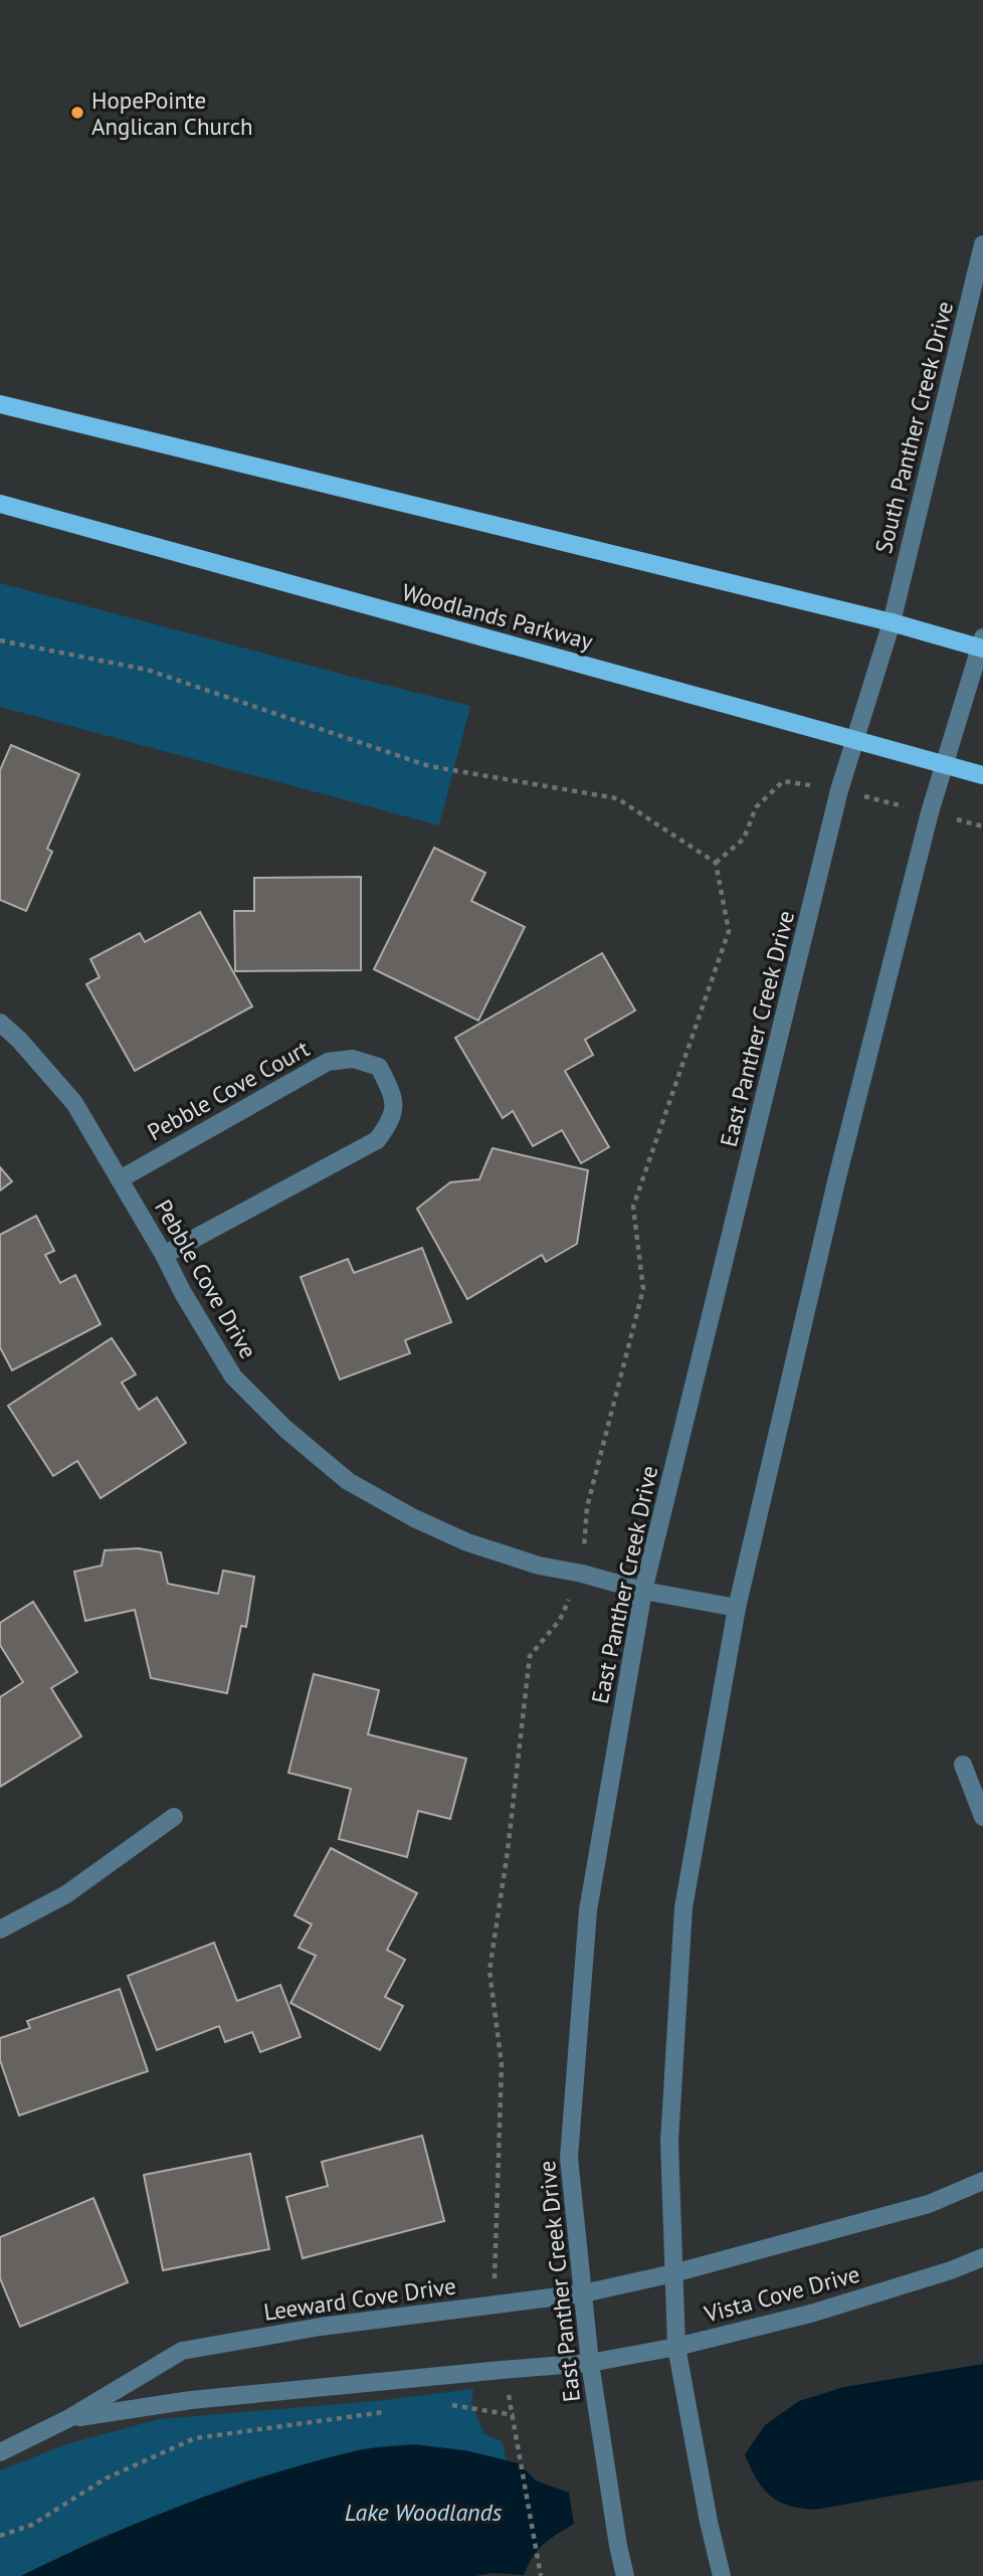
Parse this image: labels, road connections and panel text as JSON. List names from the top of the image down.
{
  "streets": {
    "main road": ["Woodlands Parkway"],
    "street": [
      "South Panther Creek Drive",
      "East Panther Creek Drive",
      "Pebble Cove Court",
      "Pebble Cove Drive",
      "Vista Cove Drive",
      "Leeward Cove Drive"
    ]
  },
  "crossings": [
    ["South Panther Creek Drive", "East Panther Creek Drive"],
    ["Woodlands Parkway", "East Panther Creek Drive"],
    ["East Panther Creek Drive", "Pebble Cove Drive"],
    ["East Panther Creek Drive", "Vista Cove Drive"],
    ["East Panther Creek Drive", "Leeward Cove Drive"],
    ["Pebble Cove Court", "Pebble Cove Drive"],
    ["Vista Cove Drive", "Leeward Cove Drive"]
  ],
  "water": ["Lake Woodlands"],
  "places": ["HopePointe Anglican Church"]
}
